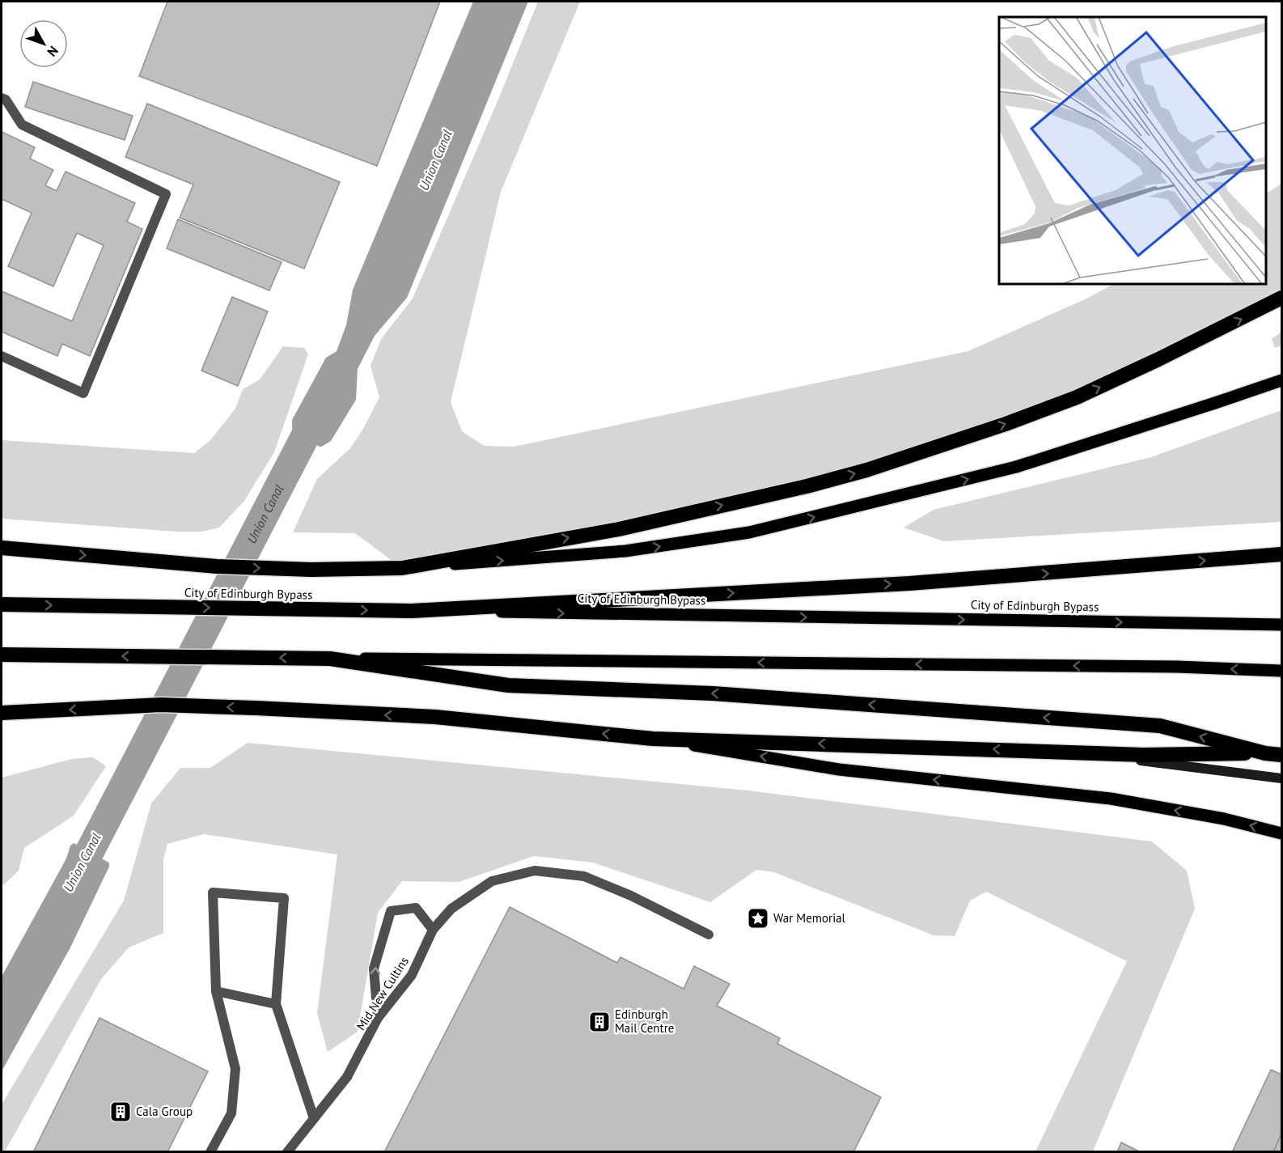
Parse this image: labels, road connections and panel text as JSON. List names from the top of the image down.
{
  "streets": {
    "highway": ["City of Edinburgh Bypass"],
    "street": ["Mid New Cultins"]
  },
  "water": ["Union Canal"],
  "places": {
    "place": ["War Memorial"],
    "building": ["Edinburgh Mail Centre", "Cala Group"]
  },
  "north": "bottom right"
}
